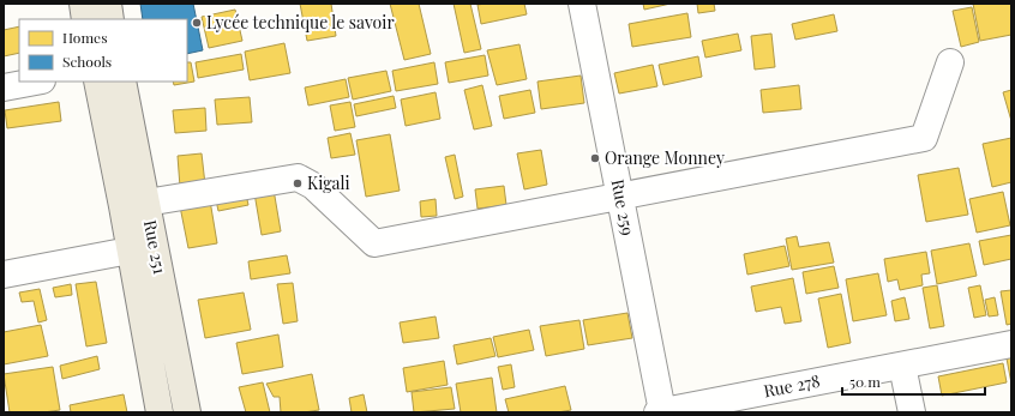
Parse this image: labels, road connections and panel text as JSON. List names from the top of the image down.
{
  "streets": {
    "main road": ["Rue 251"],
    "street": ["Rue 259", "Rue 278"]
  },
  "crossings": [
    ["Rue 259", "Rue 278"]
  ],
  "places": ["Lycée technique le savoir", "Orange Monney", "Kigali"],
  "legend": ["Homes", "Schools"],
  "scale_bar": "50 m"
}
